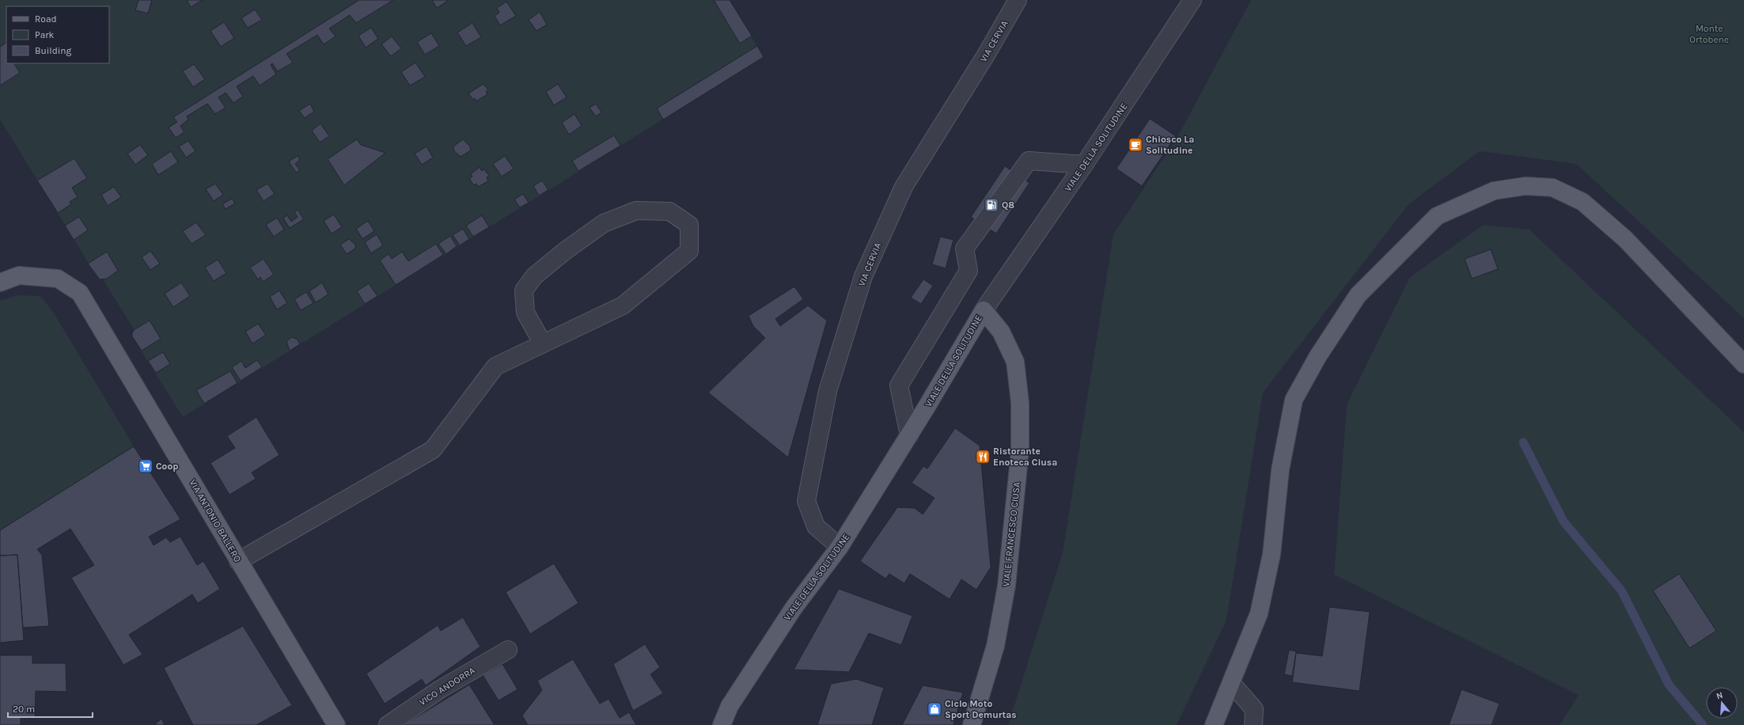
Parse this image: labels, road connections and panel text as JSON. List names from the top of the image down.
{
  "streets": {
    "main road": ["VIALE DELLA SOLITUDINE", "VIA ANTONIO BALLERO", "VIALE FRANCESCO CIUSA"],
    "street": ["VIA CERVIA", "VICO ANDORRA"]
  },
  "crossings": [
    ["VIA CERVIA", "VIALE DELLA SOLITUDINE"],
    ["VIALE DELLA SOLITUDINE", "VIALE FRANCESCO CIUSA"]
  ],
  "parks": ["Monte Ortobene"],
  "places": {
    "cafe": ["Chiosco La Solitudine"],
    "fuel station": ["Q8"],
    "restaurant": ["Ristorante Enoteca Ciusa"],
    "supermarket": ["Coop"],
    "shop": ["Ciclo Moto Sport Demurtas"]
  },
  "legend": ["Road", "Park", "Building"],
  "scale_bar": "20 m",
  "north": "top"
}
